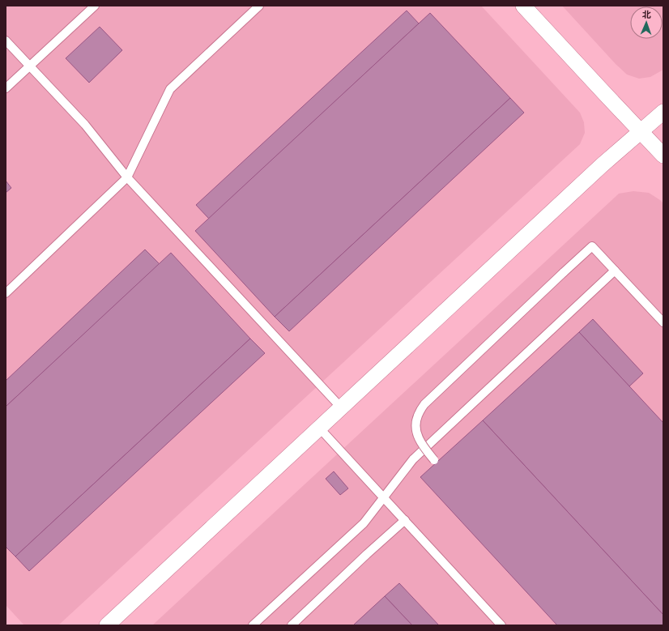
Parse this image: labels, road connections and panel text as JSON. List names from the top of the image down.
{
  "north": "top"
}
